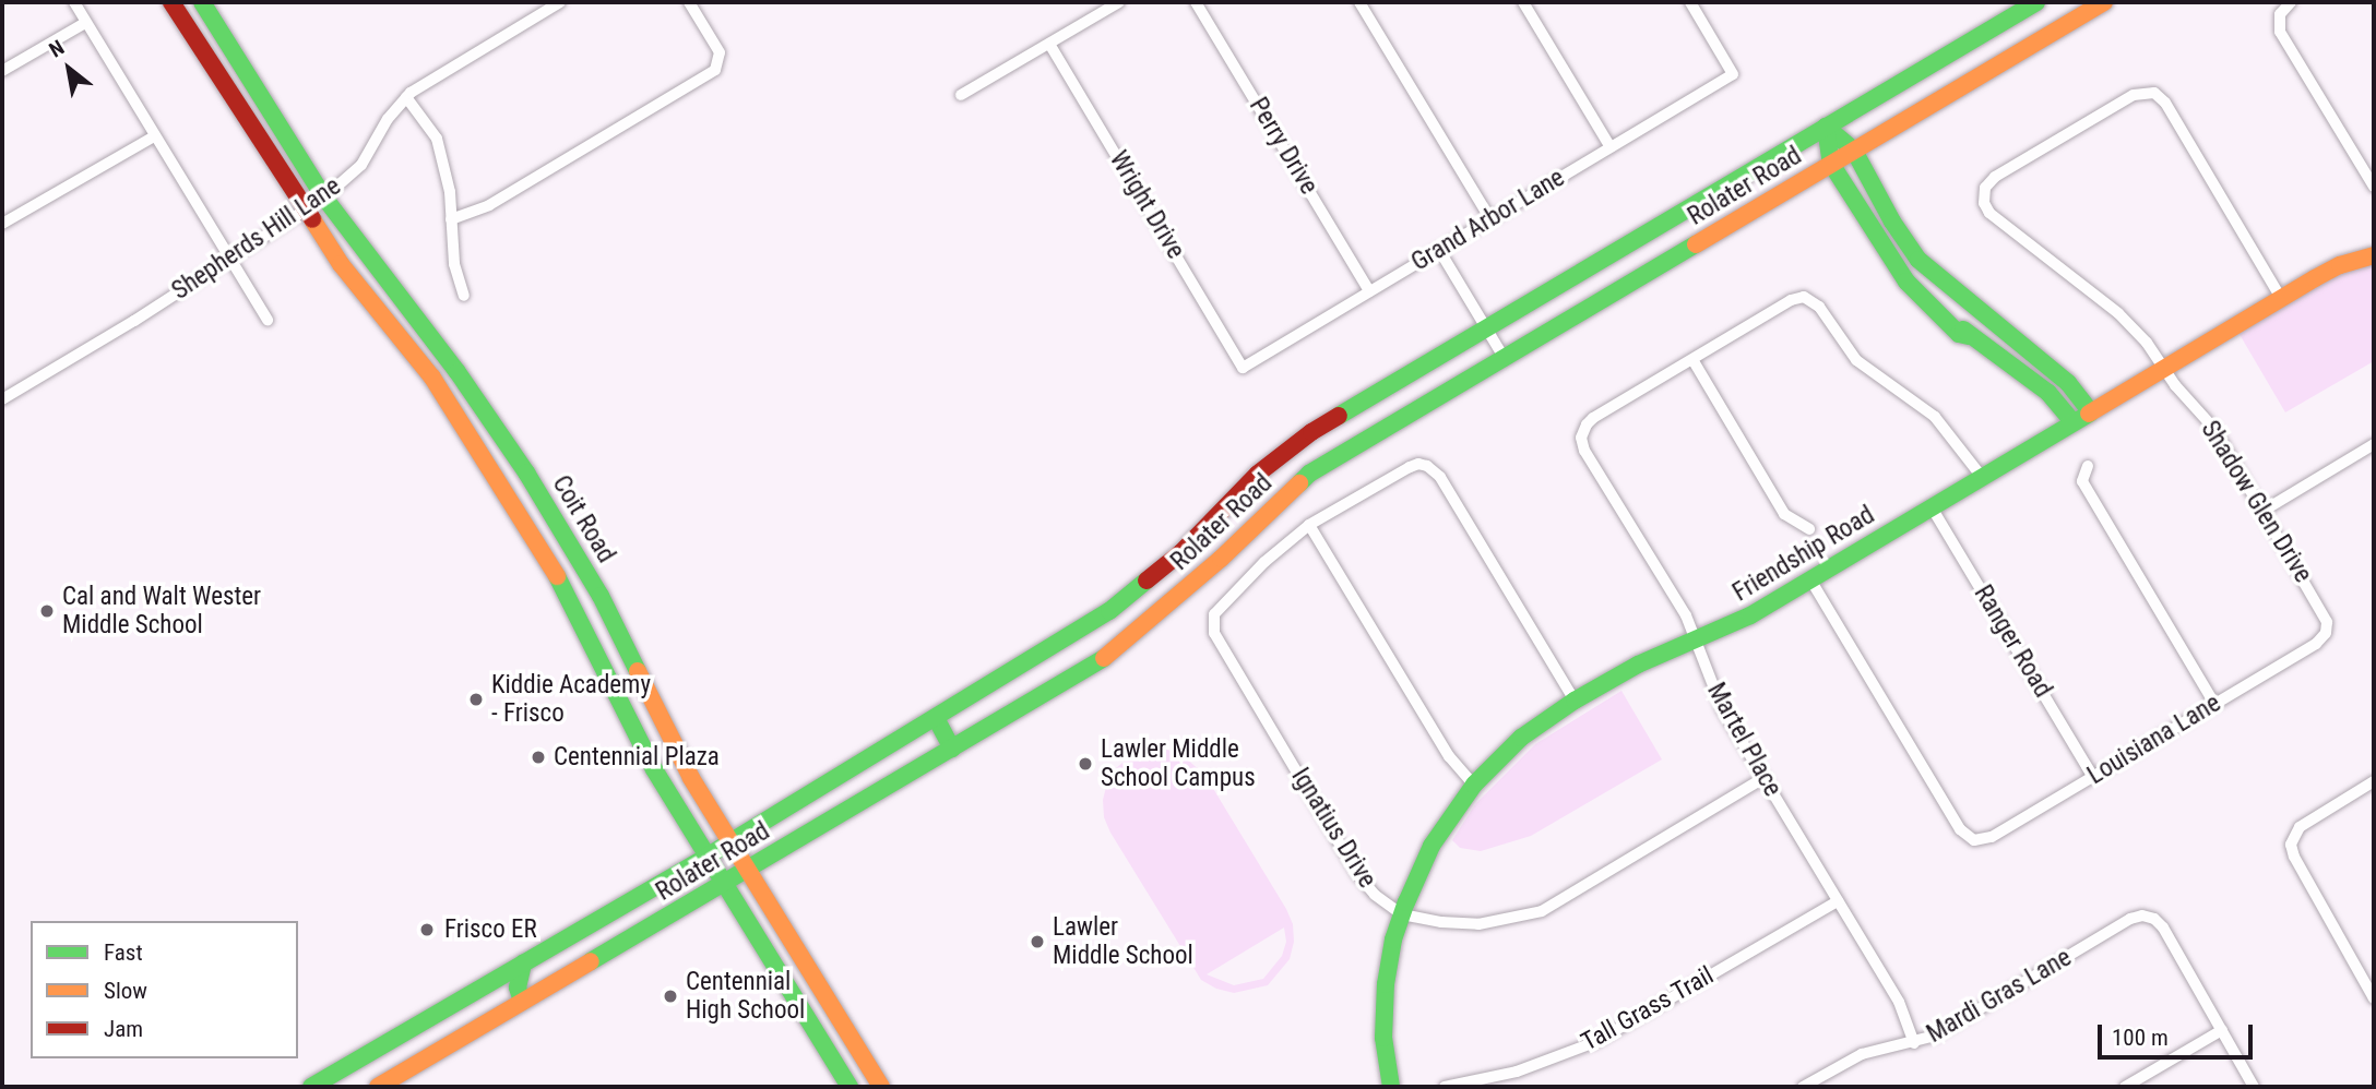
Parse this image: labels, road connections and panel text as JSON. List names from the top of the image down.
{
  "streets": {
    "main road": ["Rolater Road", "Coit Road", "Friendship Road"],
    "street": [
      "Perry Drive",
      "Wright Drive",
      "Grand Arbor Lane",
      "Shepherds Hill Lane",
      "Shadow Glen Drive",
      "Ranger Road",
      "Martel Place",
      "Louisiana Lane",
      "Ignatius Drive",
      "Mardi Gras Lane",
      "Tall Grass Trail"
    ]
  },
  "crossings": [
    ["Perry Drive", "Grand Arbor Lane"],
    ["Rolater Road", "Coit Road"],
    ["Wright Drive", "Grand Arbor Lane"],
    ["Shepherds Hill Lane", "Coit Road"],
    ["Shadow Glen Drive", "Friendship Road"],
    ["Shadow Glen Drive", "Louisiana Lane"],
    ["Friendship Road", "Ranger Road"],
    ["Friendship Road", "Martel Place"],
    ["Friendship Road", "Louisiana Lane"],
    ["Friendship Road", "Ignatius Drive"],
    ["Ranger Road", "Louisiana Lane"],
    ["Martel Place", "Ignatius Drive"],
    ["Martel Place", "Mardi Gras Lane"],
    ["Martel Place", "Tall Grass Trail"]
  ],
  "places": [
    "Cal and Walt Wester Middle School",
    "Kiddie Academy - Frisco",
    "Centennial Plaza",
    "Lawler Middle School Campus",
    "Frisco ER",
    "Lawler Middle School",
    "Centennial High School"
  ],
  "legend": ["Fast", "Slow", "Jam"],
  "scale_bar": "100 m",
  "north": "top left"
}
